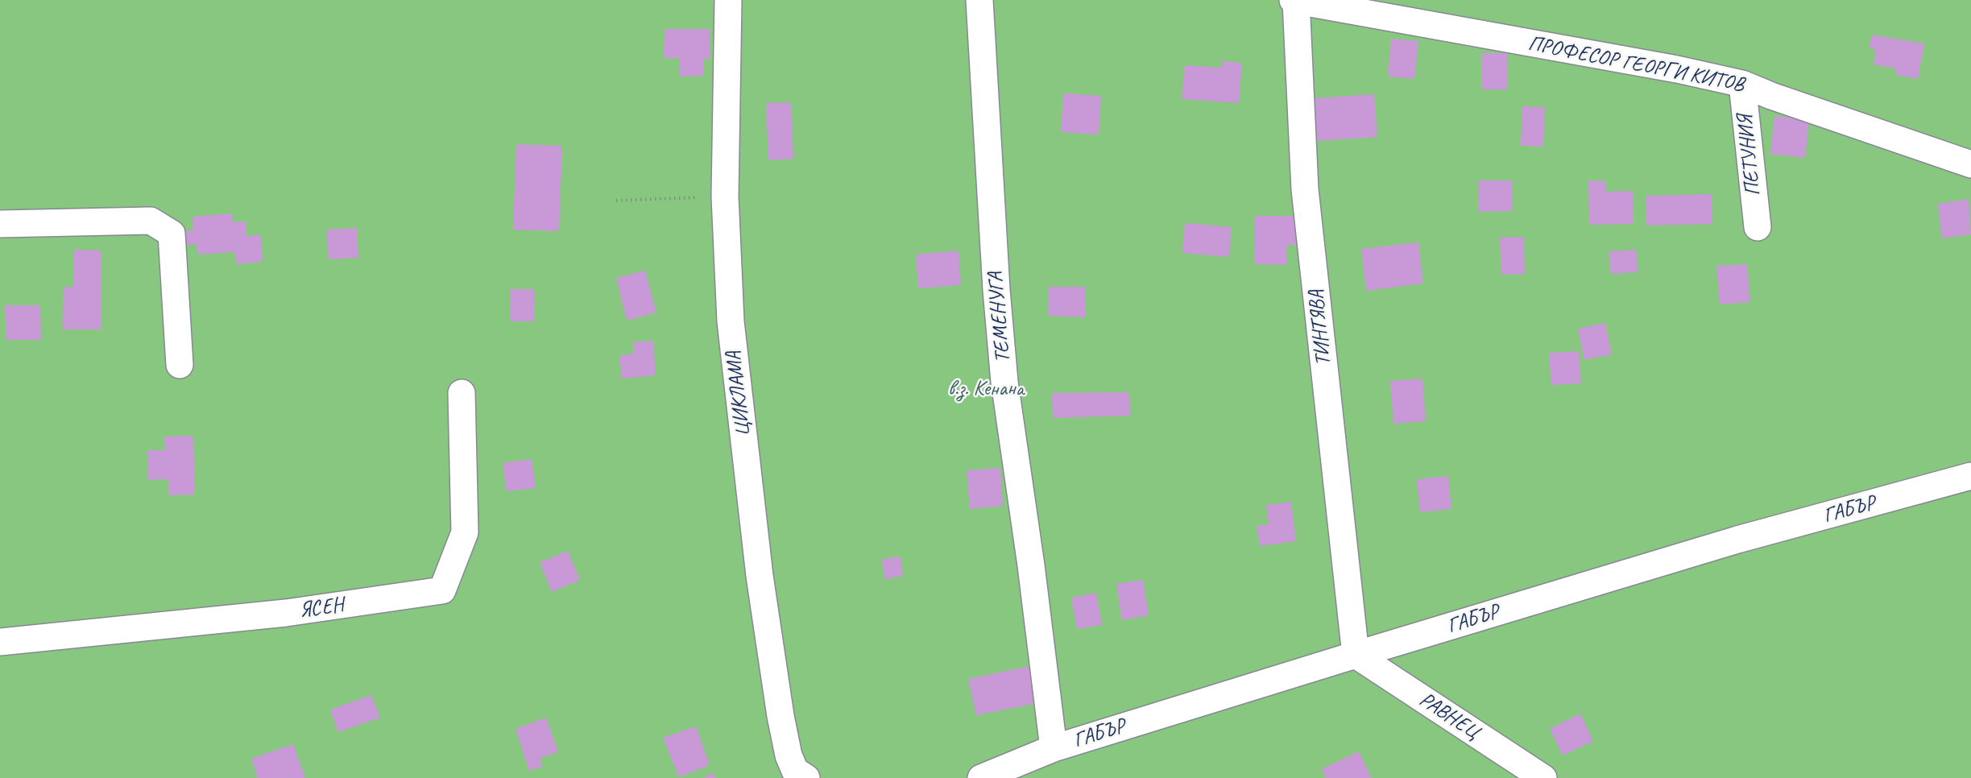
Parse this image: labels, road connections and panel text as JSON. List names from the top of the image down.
{
  "streets": {
    "street": [
      "ПРОФЕСОР ГЕОРГИ КИТОВ",
      "ПЕТУНИЯ",
      "ТЕМЕНУГА",
      "ТИНТЯВА",
      "ЦИКЛАМА",
      "ГАБЪР",
      "ЯСЕН",
      "РАВНЕЦ"
    ]
  },
  "crossings": [
    ["ПРОФЕСОР ГЕОРГИ КИТОВ", "ПЕТУНИЯ"],
    ["ПРОФЕСОР ГЕОРГИ КИТОВ", "ТИНТЯВА"],
    ["ТЕМЕНУГА", "ГАБЪР"],
    ["ТИНТЯВА", "ГАБЪР"],
    ["ТИНТЯВА", "РАВНЕЦ"],
    ["ГАБЪР", "РАВНЕЦ"]
  ],
  "parks": ["в.з. Кенана"]
}
